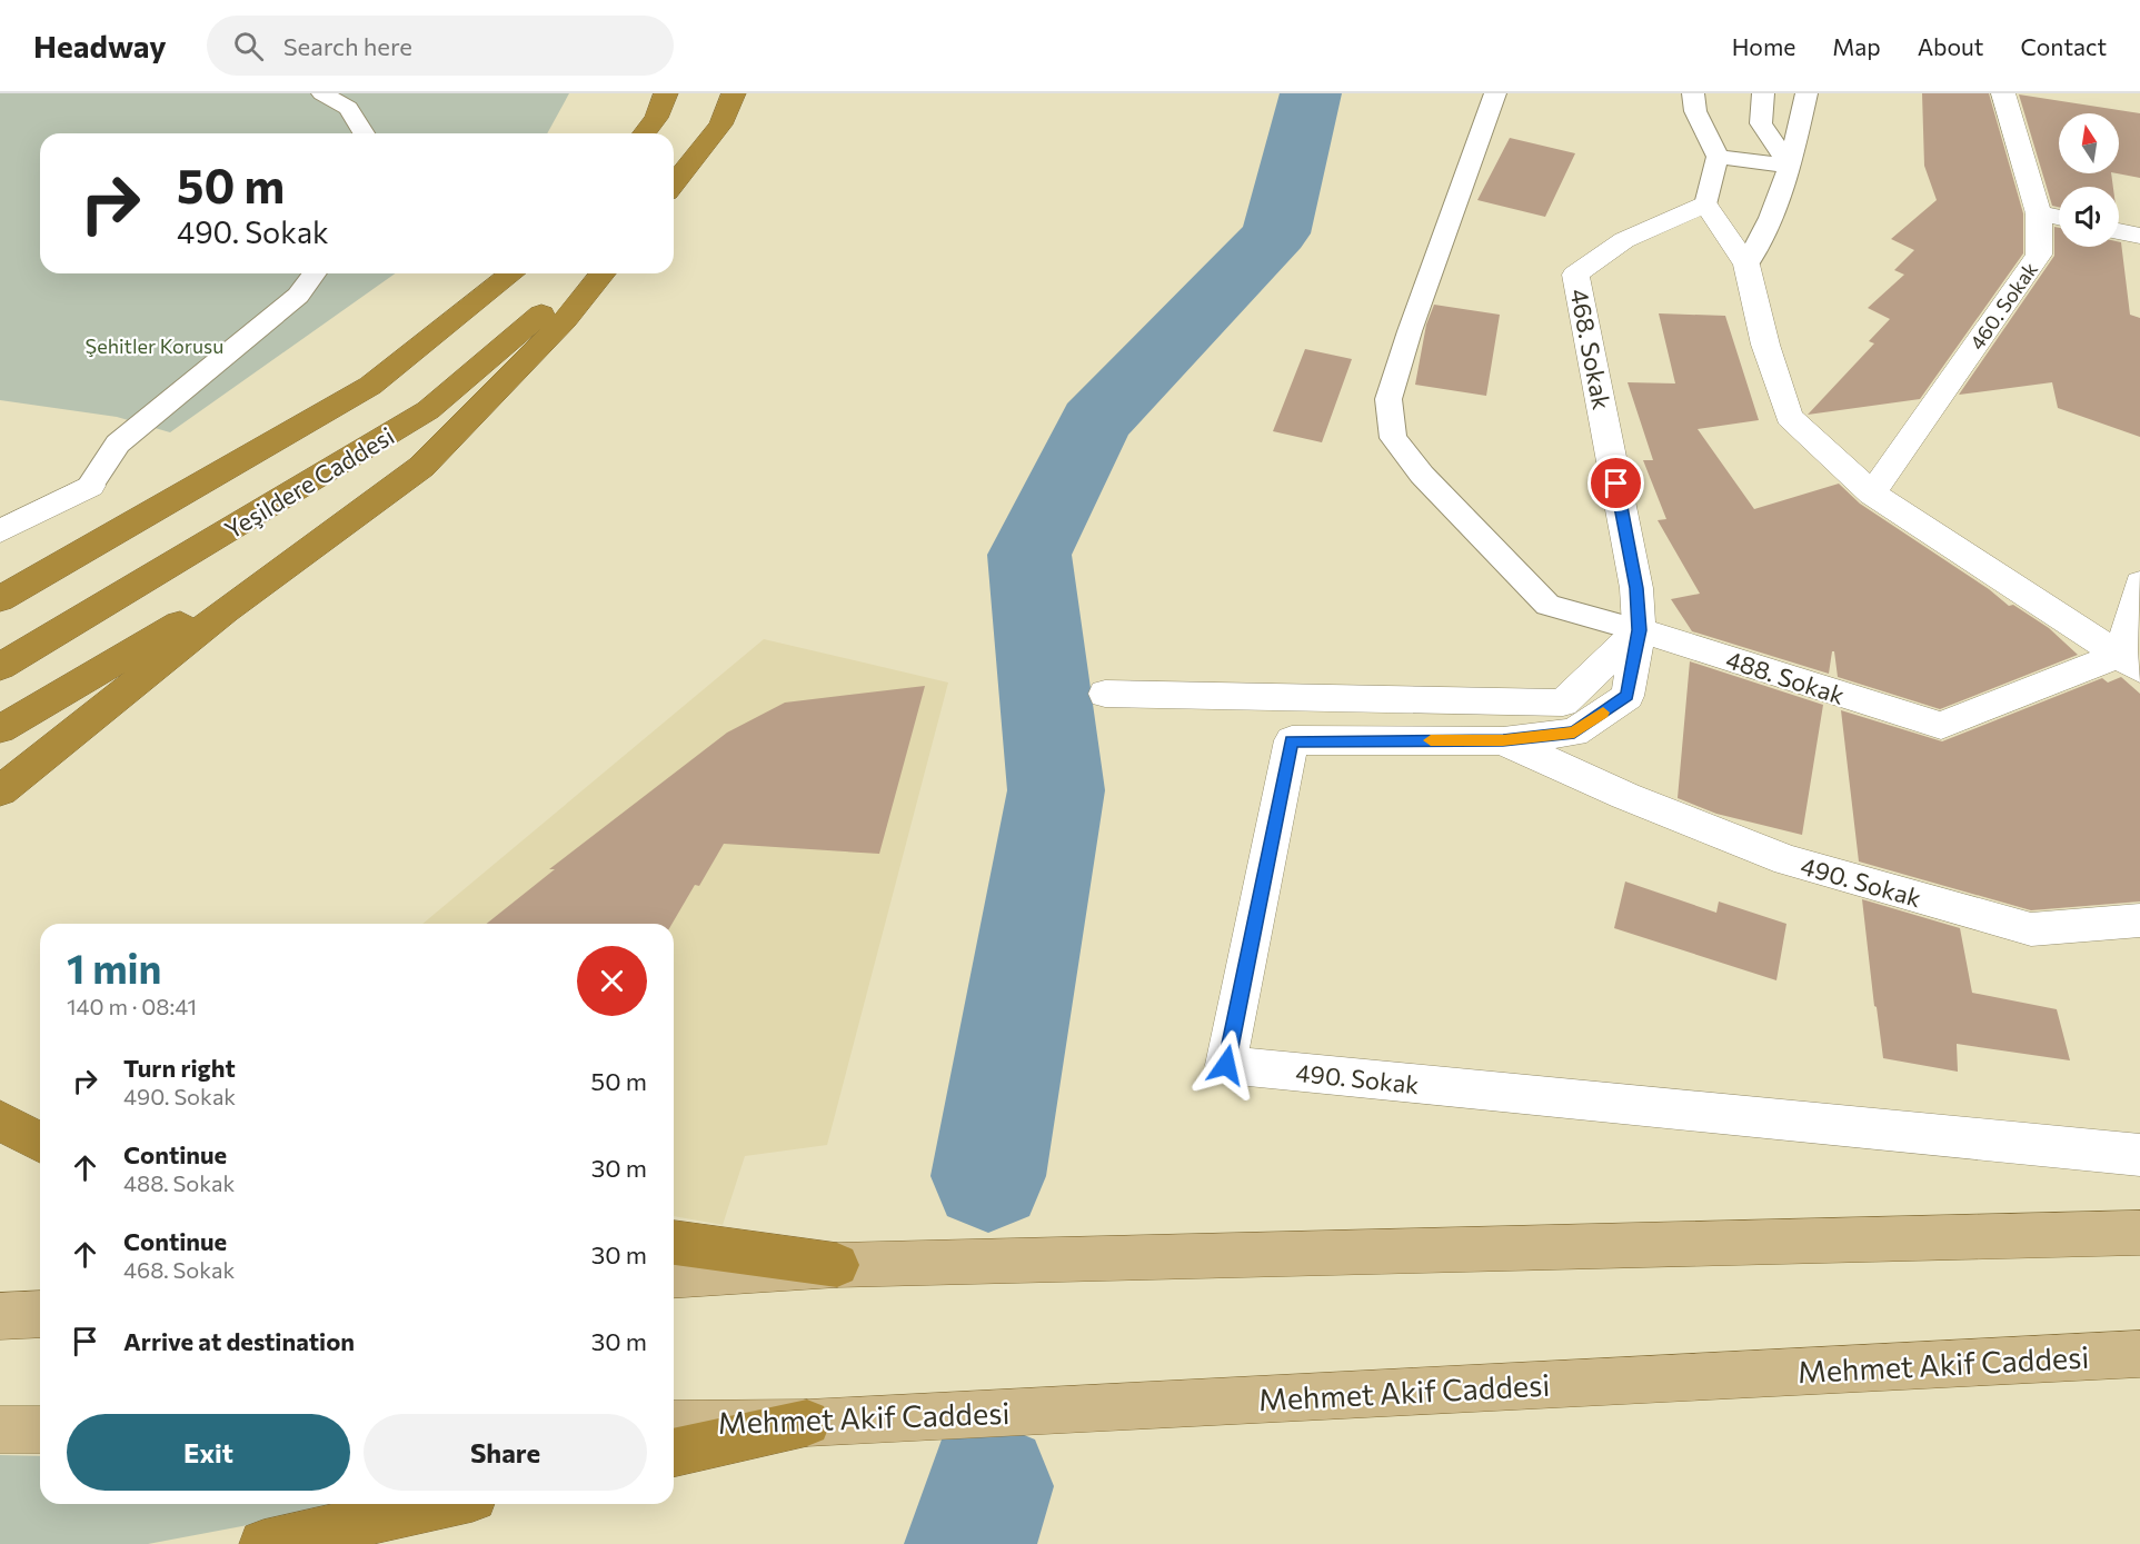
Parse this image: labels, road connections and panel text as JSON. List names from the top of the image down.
{
  "streets": {
    "highway": ["Yeşildere Caddesi"],
    "main road": ["Mehmet Akif Caddesi"],
    "street": [
      "460. Sokak",
      "468. Sokak",
      "488. Sokak",
      "490. Sokak"
    ]
  },
  "crossings": [
    ["468. Sokak", "488. Sokak"]
  ],
  "parks": ["Şehitler Korusu"],
  "north": "top",
  "page": {
    "header": "Headway",
    "search": "Search here",
    "nav": [
      "Home",
      "Map",
      "About",
      "Contact"
    ],
    "turn": ["50 m", "490. Sokak"],
    "heading": ["1 min", "140 m · 08:41"],
    "list": [
      {
        "name": "Turn right",
        "note": "490. Sokak",
        "value": "50 m"
      },
      {
        "name": "Continue",
        "note": "488. Sokak",
        "value": "30 m"
      },
      {
        "name": "Continue",
        "note": "468. Sokak",
        "value": "30 m"
      },
      {
        "name": "Arrive at destination",
        "value": "30 m"
      }
    ],
    "buttons": ["Exit", "Share"]
  }
}
